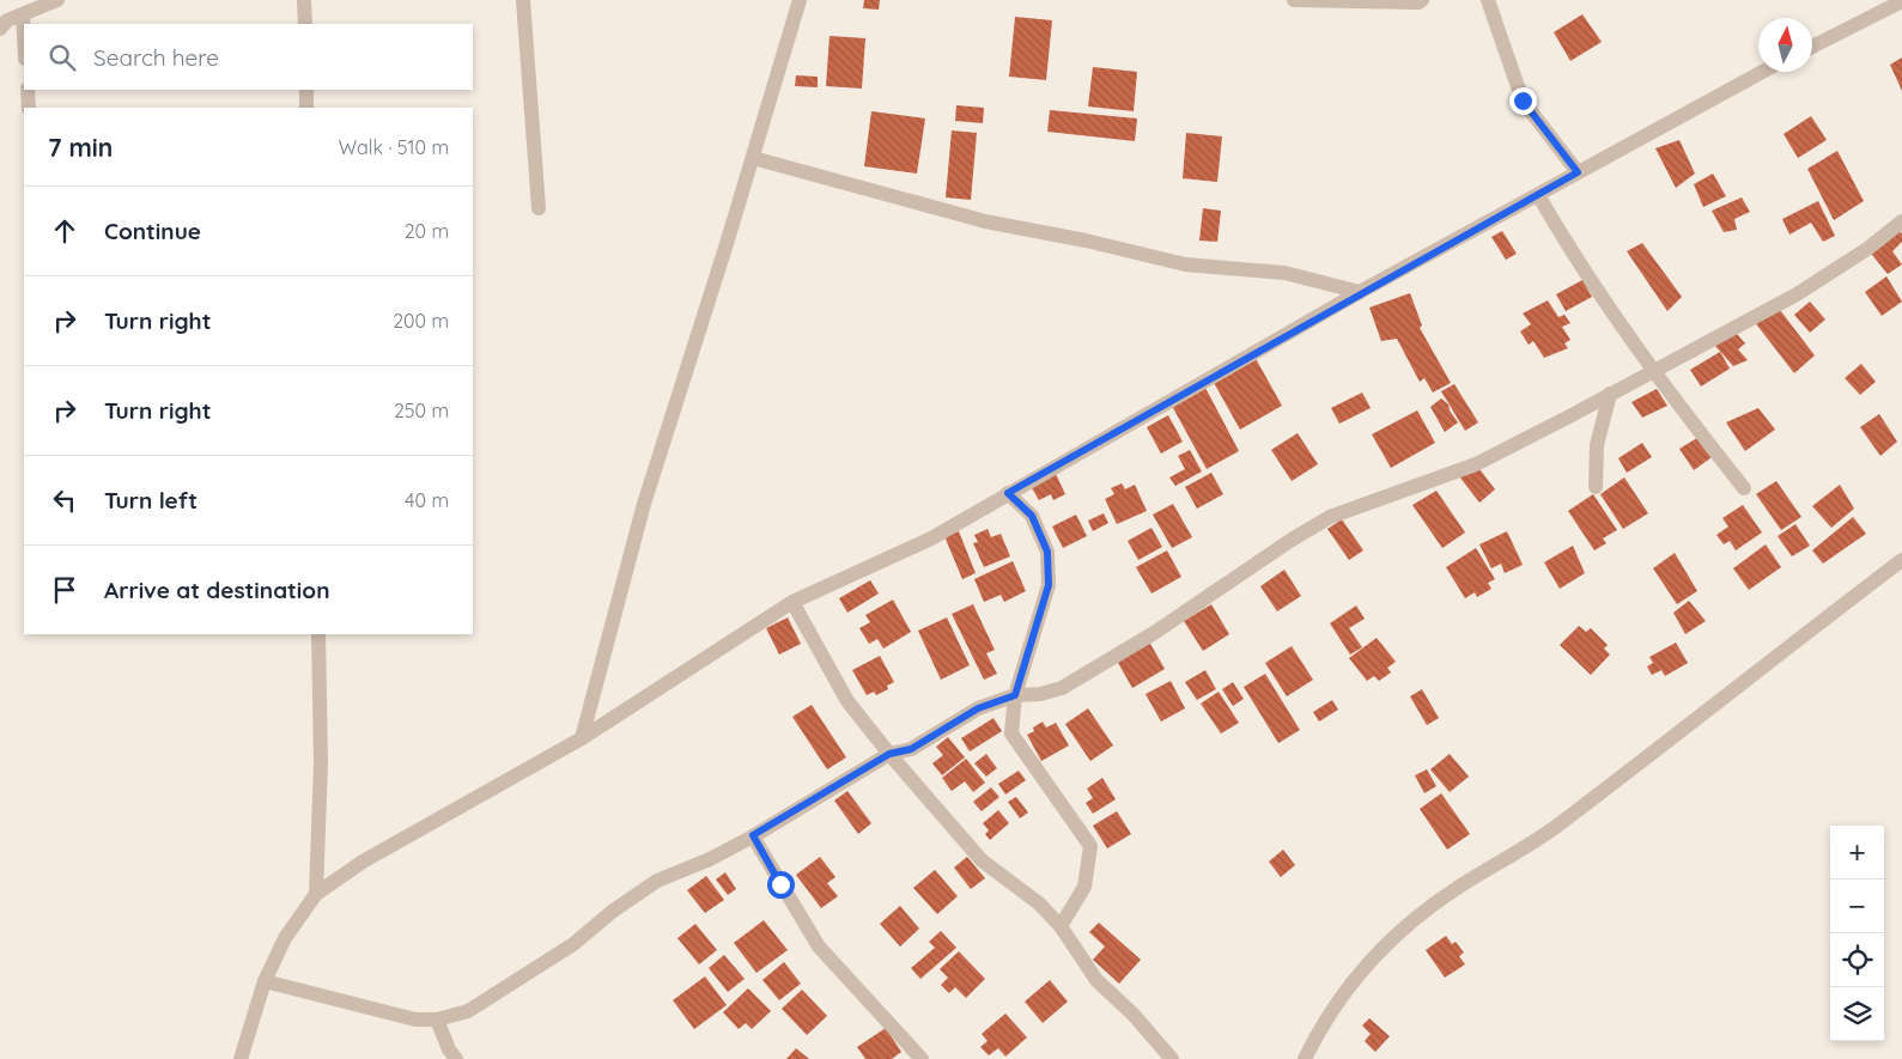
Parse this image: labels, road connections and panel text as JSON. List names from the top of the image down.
{
  "north": "top",
  "page": {
    "search": "Search here",
    "heading": ["7 min", "Walk · 510 m"],
    "list": [
      ["Continue", "20 m"],
      ["Turn right", "200 m"],
      ["Turn right", "250 m"],
      ["Turn left", "40 m"],
      "Arrive at destination"
    ],
    "map_buttons": ["+", "−"]
  }
}
